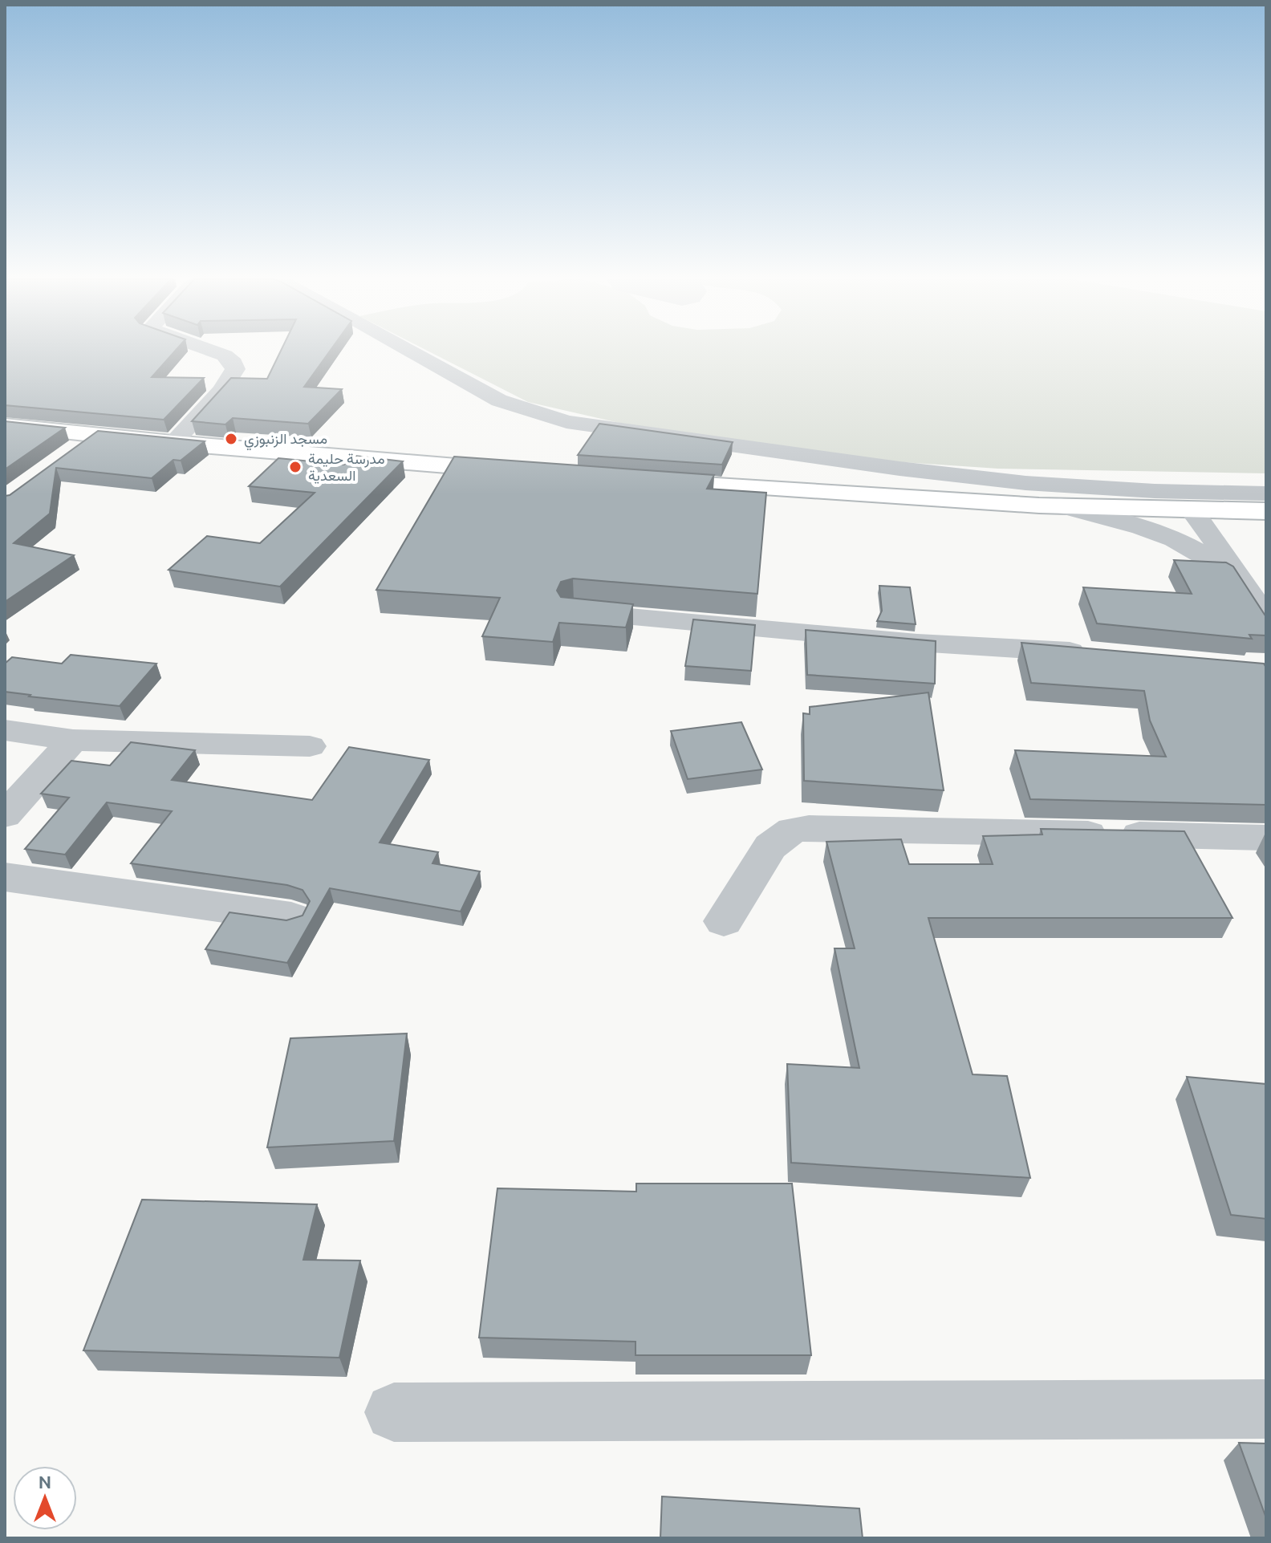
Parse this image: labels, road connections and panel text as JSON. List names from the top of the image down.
{
  "places": ["مسجد الزنبوزي", "مدرسة حليمة السعدية"],
  "north": "top"
}
